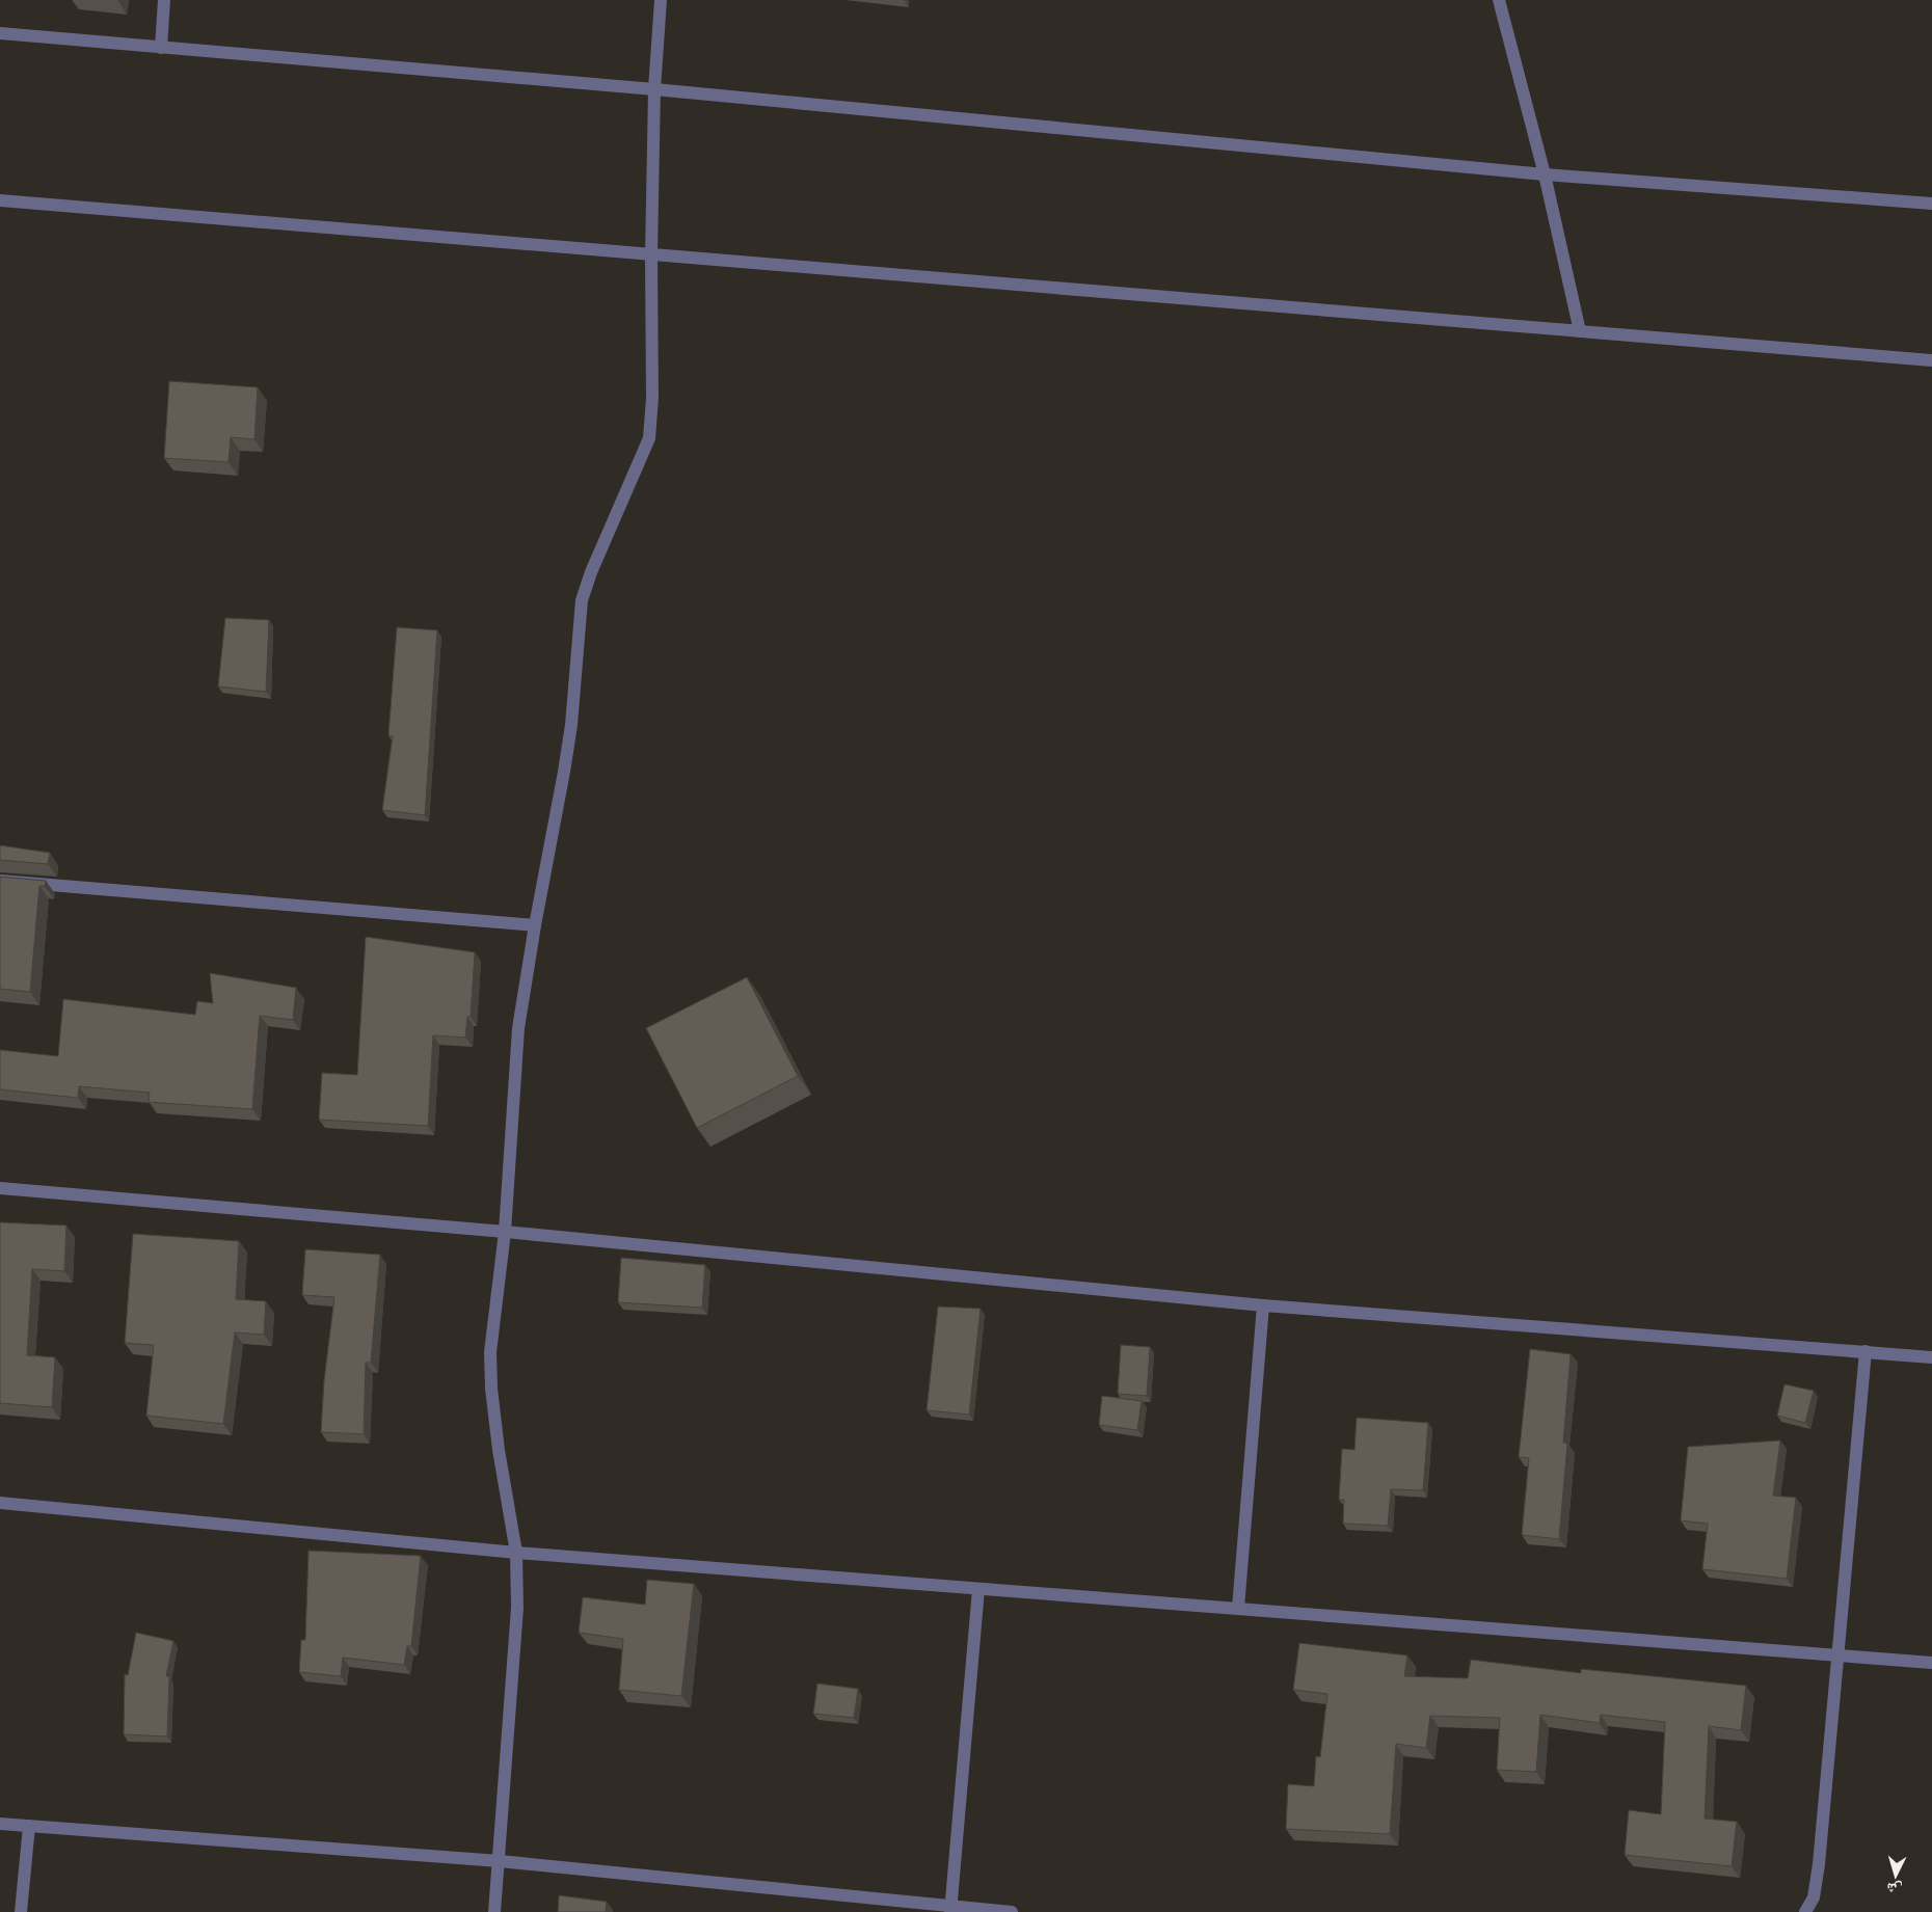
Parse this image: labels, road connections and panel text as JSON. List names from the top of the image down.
{
  "north": "bottom"
}
